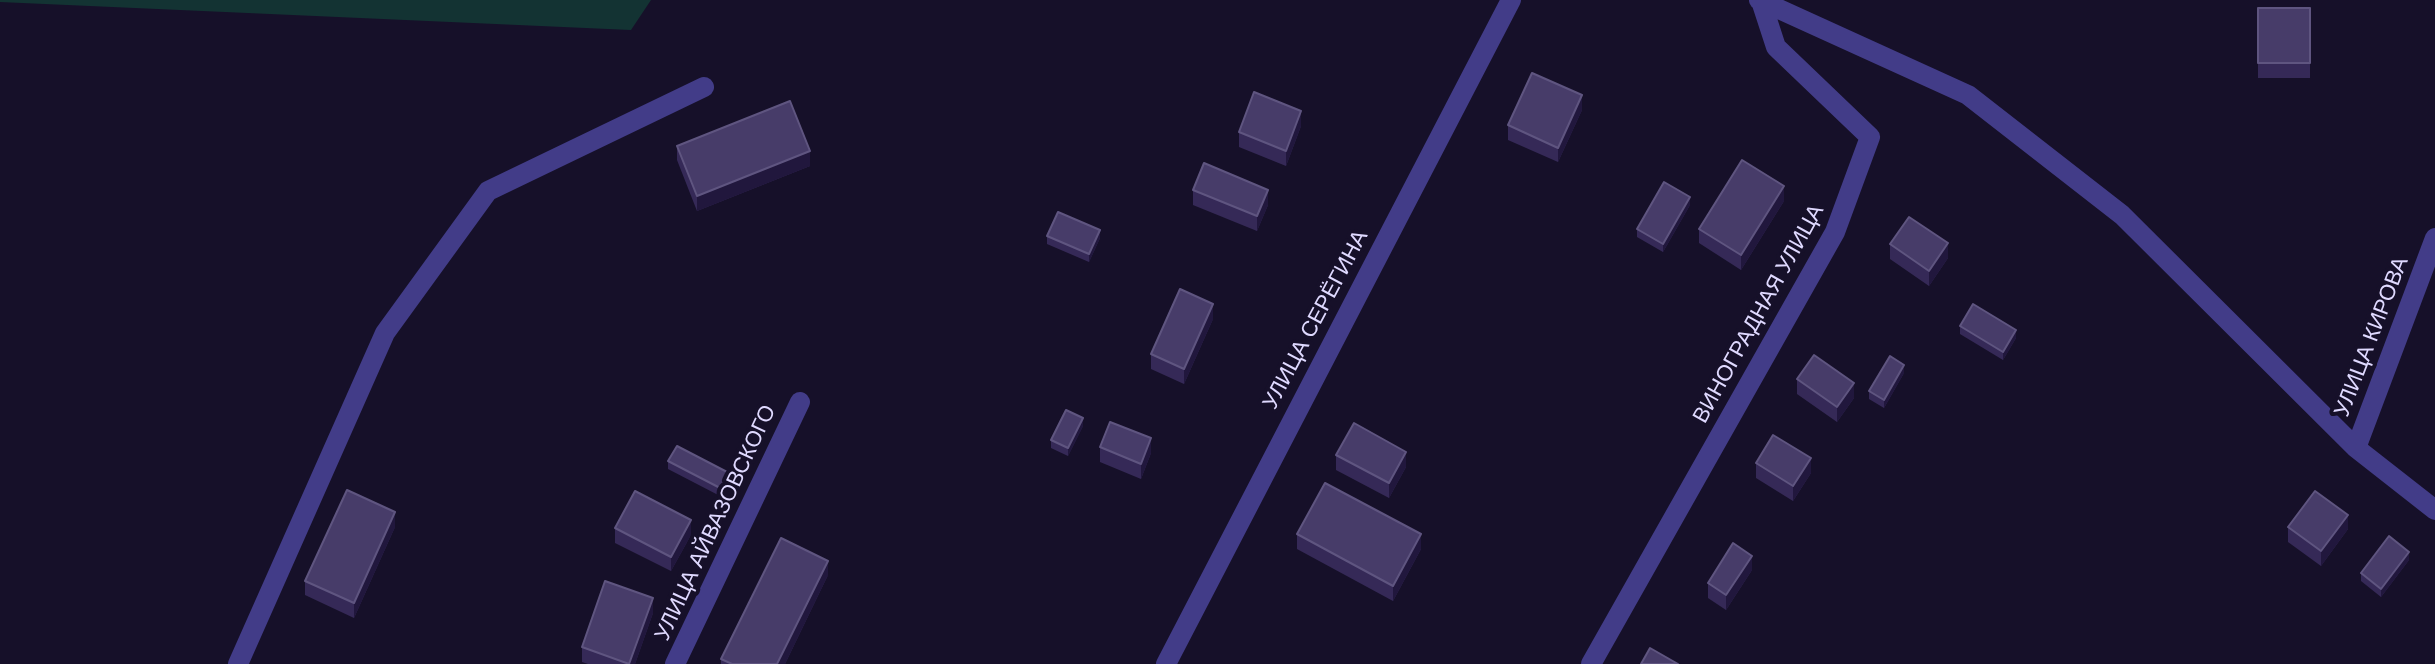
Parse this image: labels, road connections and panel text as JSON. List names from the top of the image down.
{
  "streets": {
    "street": [
      "ВИНОГРАДНАЯ УЛИЦА",
      "УЛИЦА СЕРЁГИНА",
      "УЛИЦА КИРОВА",
      "УЛИЦА АЙВАЗОВСКОГО"
    ]
  }
}
